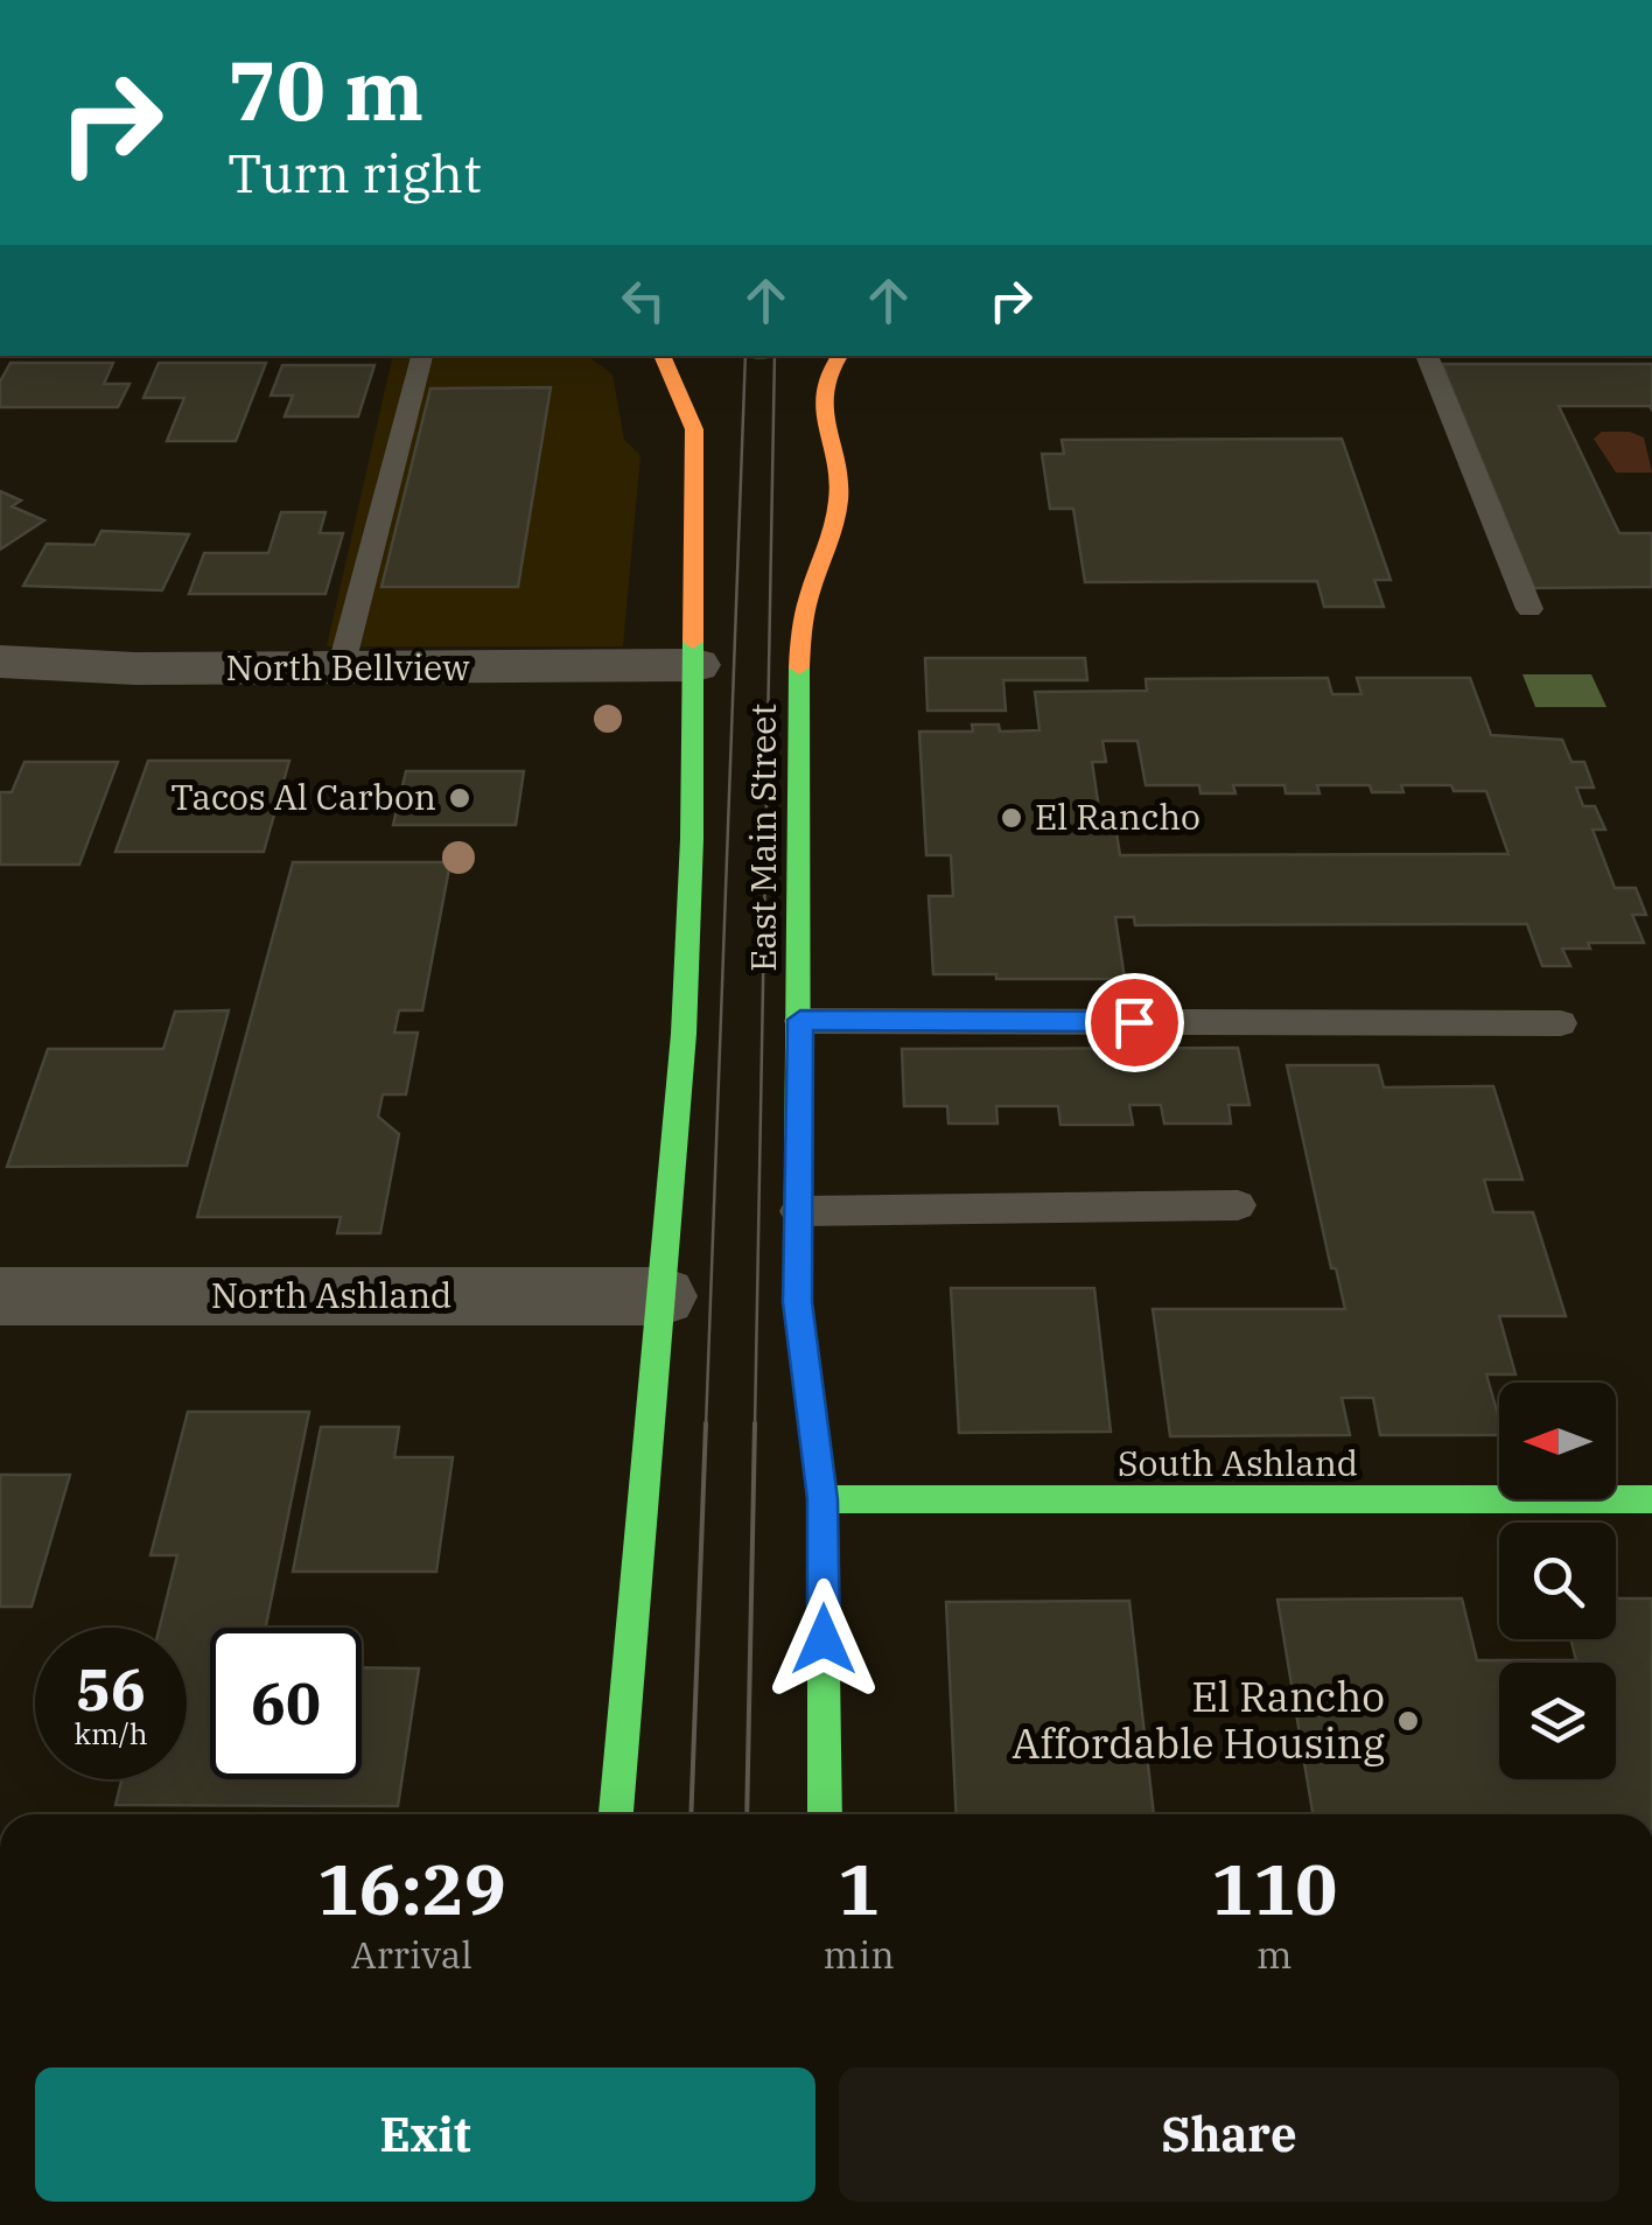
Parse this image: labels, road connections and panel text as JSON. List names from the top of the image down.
{
  "streets": {
    "main road": ["East Main Street", "South Ashland"],
    "street": ["North Bellview", "North Ashland"]
  },
  "crossings": [
    ["North Bellview", "East Main Street"],
    ["East Main Street", "North Ashland"],
    ["East Main Street", "South Ashland"]
  ],
  "places": ["Tacos Al Carbon", "El Rancho", "El Rancho Affordable Housing"],
  "north": "left",
  "page": {
    "turn": ["70 m", "Turn right"],
    "speed": "56 km/h",
    "limit": "60",
    "eta": [
      "16:29",
      "Arrival",
      "1",
      "min",
      "110",
      "m"
    ],
    "buttons": ["Exit", "Share"]
  }
}
